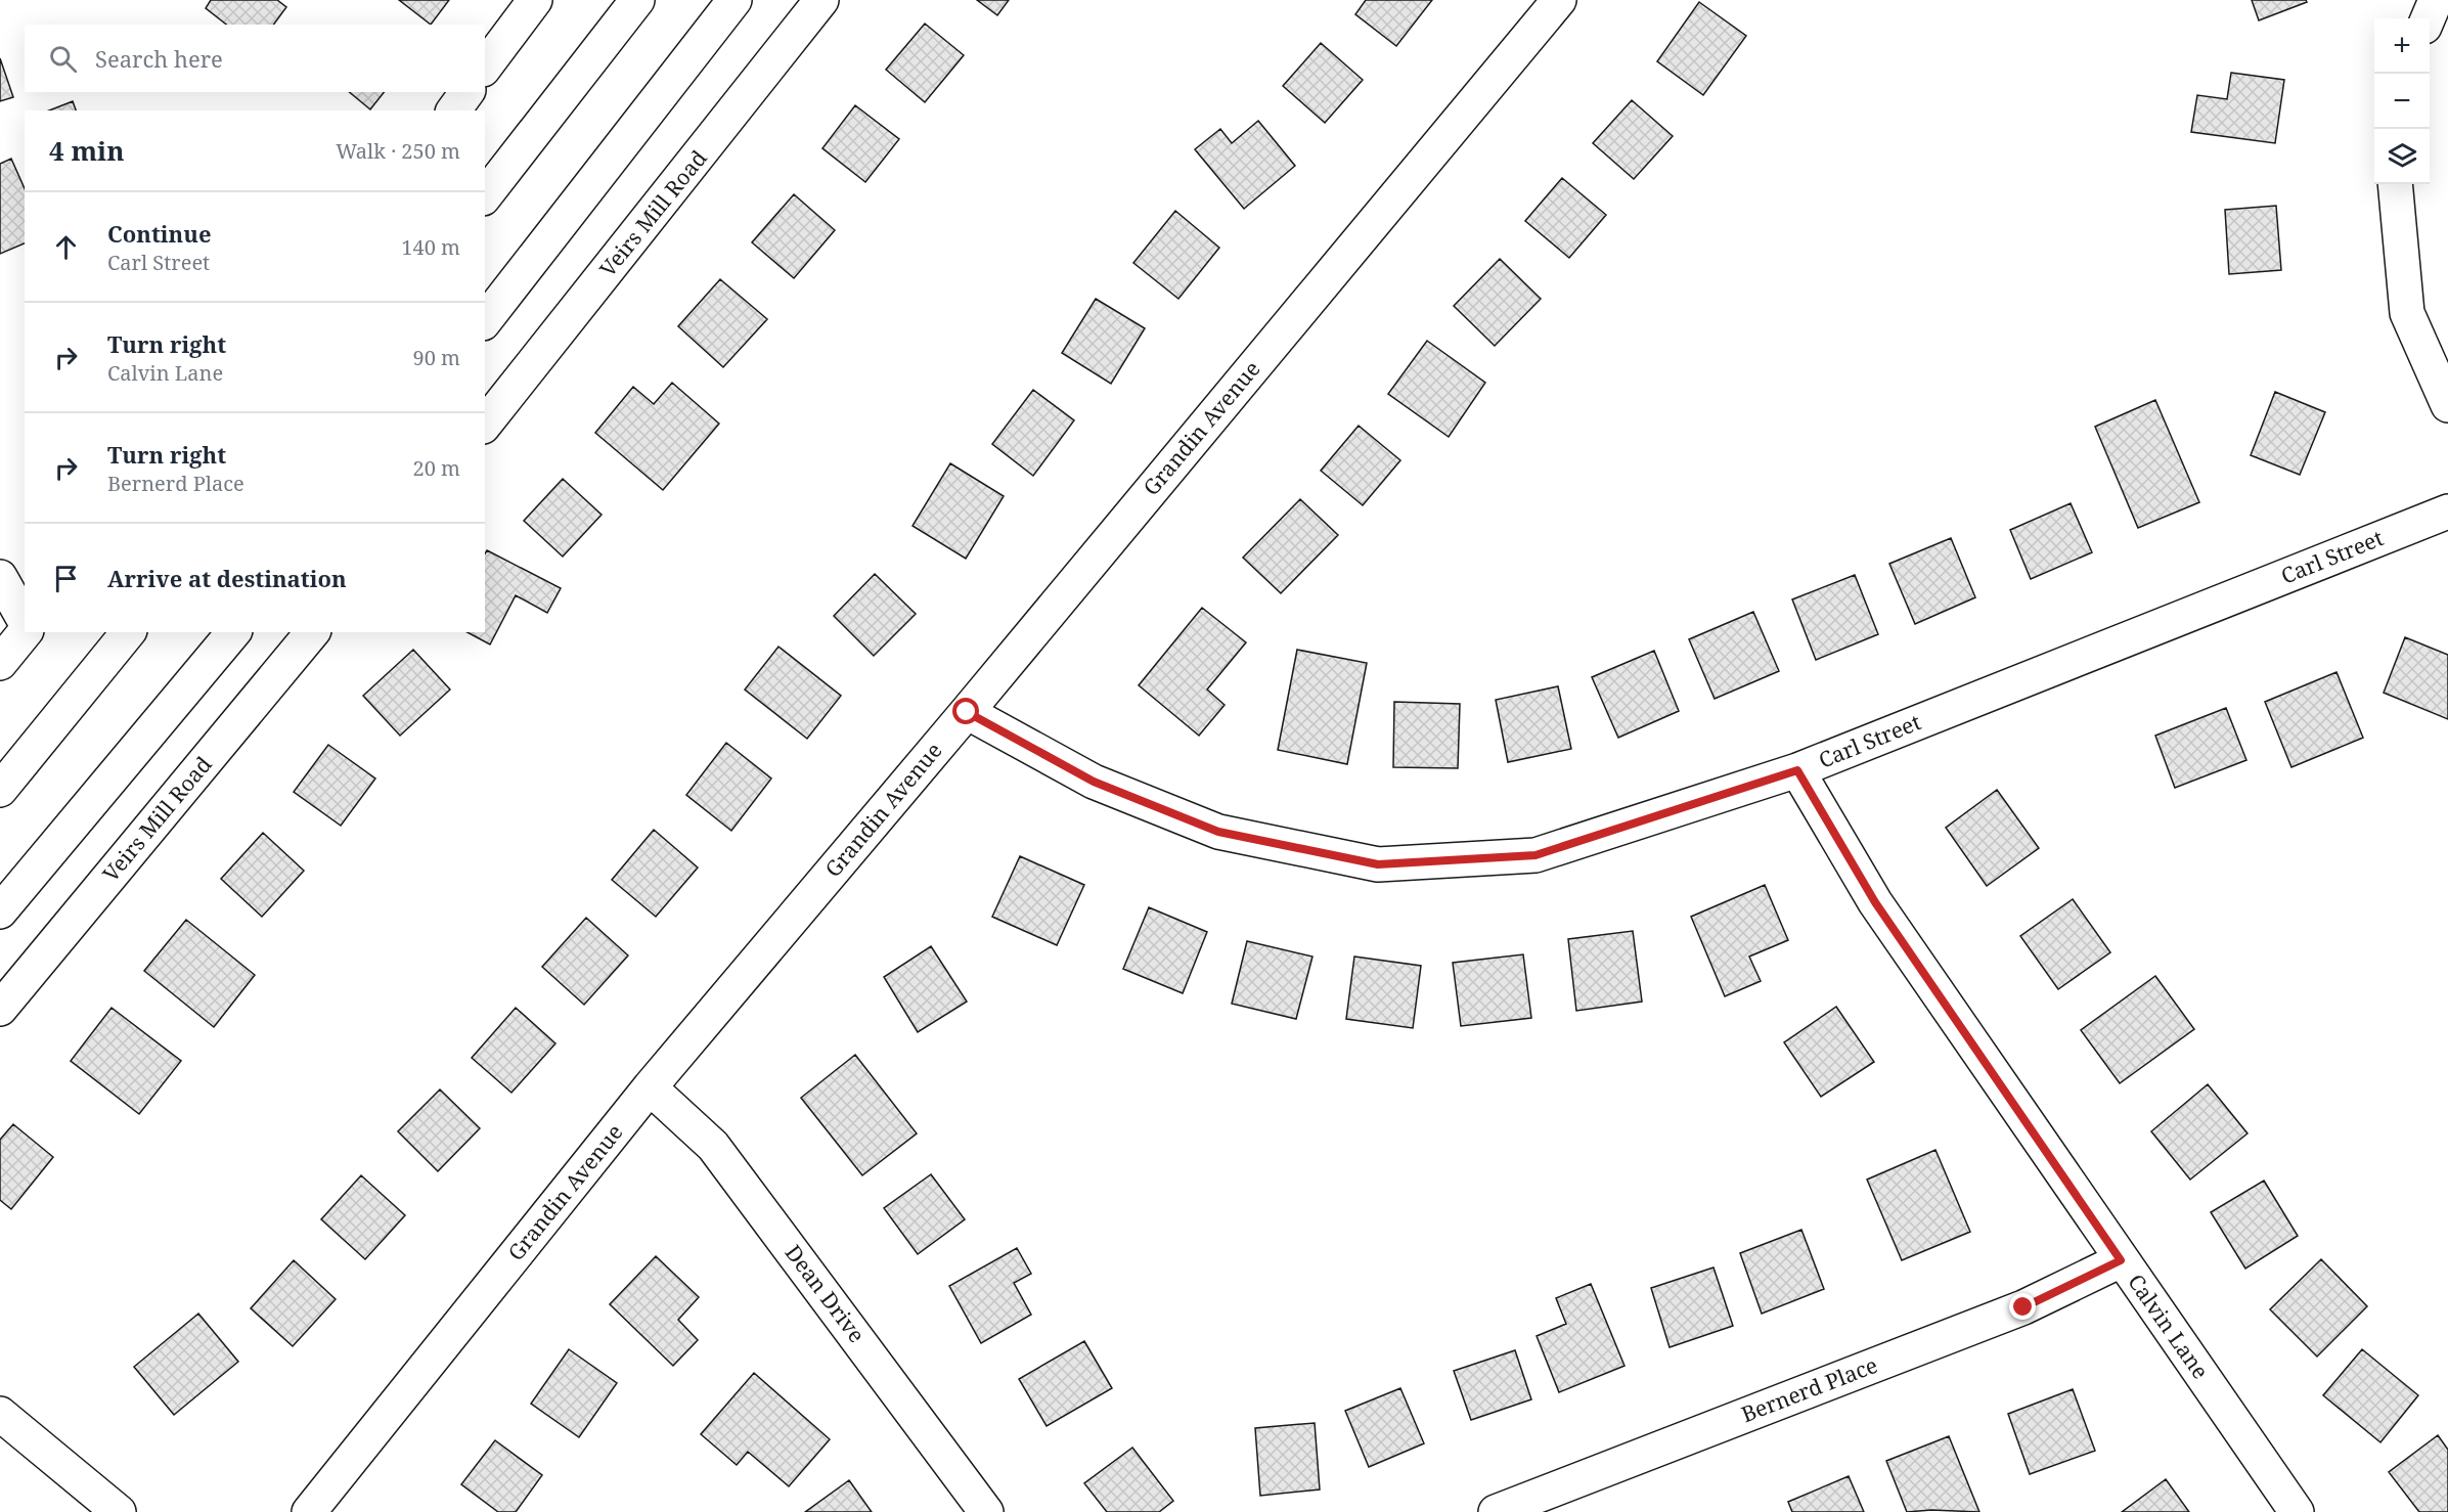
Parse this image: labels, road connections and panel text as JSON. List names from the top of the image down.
{
  "streets": {
    "street": [
      "Veirs Mill Road",
      "Grandin Avenue",
      "Carl Street",
      "Dean Drive",
      "Calvin Lane",
      "Bernerd Place"
    ]
  },
  "crossings": [
    ["Grandin Avenue", "Carl Street"],
    ["Grandin Avenue", "Dean Drive"],
    ["Carl Street", "Calvin Lane"],
    ["Calvin Lane", "Bernerd Place"]
  ],
  "page": {
    "map_buttons": ["+", "−"],
    "search": "Search here",
    "heading": ["4 min", "Walk · 250 m"],
    "list": [
      ["Continue", "Carl Street", "140 m"],
      ["Turn right", "Calvin Lane", "90 m"],
      ["Turn right", "Bernerd Place", "20 m"],
      "Arrive at destination"
    ]
  }
}
